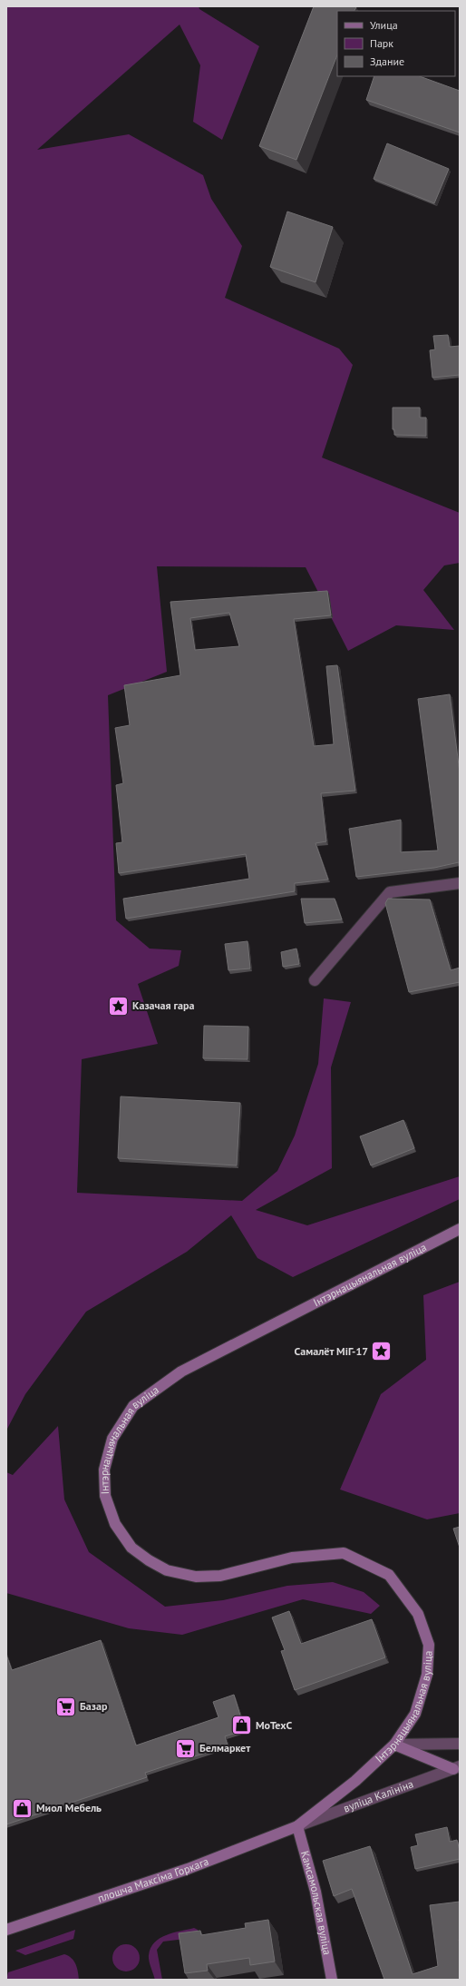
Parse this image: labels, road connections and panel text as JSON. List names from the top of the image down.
{
  "streets": {
    "main road": ["Інтэрнацыянальная вуліца", "плошча Максіма Горкага", "Камсамольская вуліца"],
    "street": ["вуліца Калініна"]
  },
  "crossings": [
    ["Інтэрнацыянальная вуліца", "вуліца Калініна"],
    ["Інтэрнацыянальная вуліца", "плошча Максіма Горкага"],
    ["Інтэрнацыянальная вуліца", "Камсамольская вуліца"],
    ["вуліца Калініна", "плошча Максіма Горкага"],
    ["вуліца Калініна", "Камсамольская вуліца"],
    ["плошча Максіма Горкага", "Камсамольская вуліца"]
  ],
  "places": {
    "place": ["Казачая гара", "Самалёт МіГ-17"],
    "supermarket": ["Базар", "Белмаркет"],
    "shop": ["MoTexC", "Миол Мебель"]
  },
  "legend": ["Улица", "Парк", "Здание"]
}
